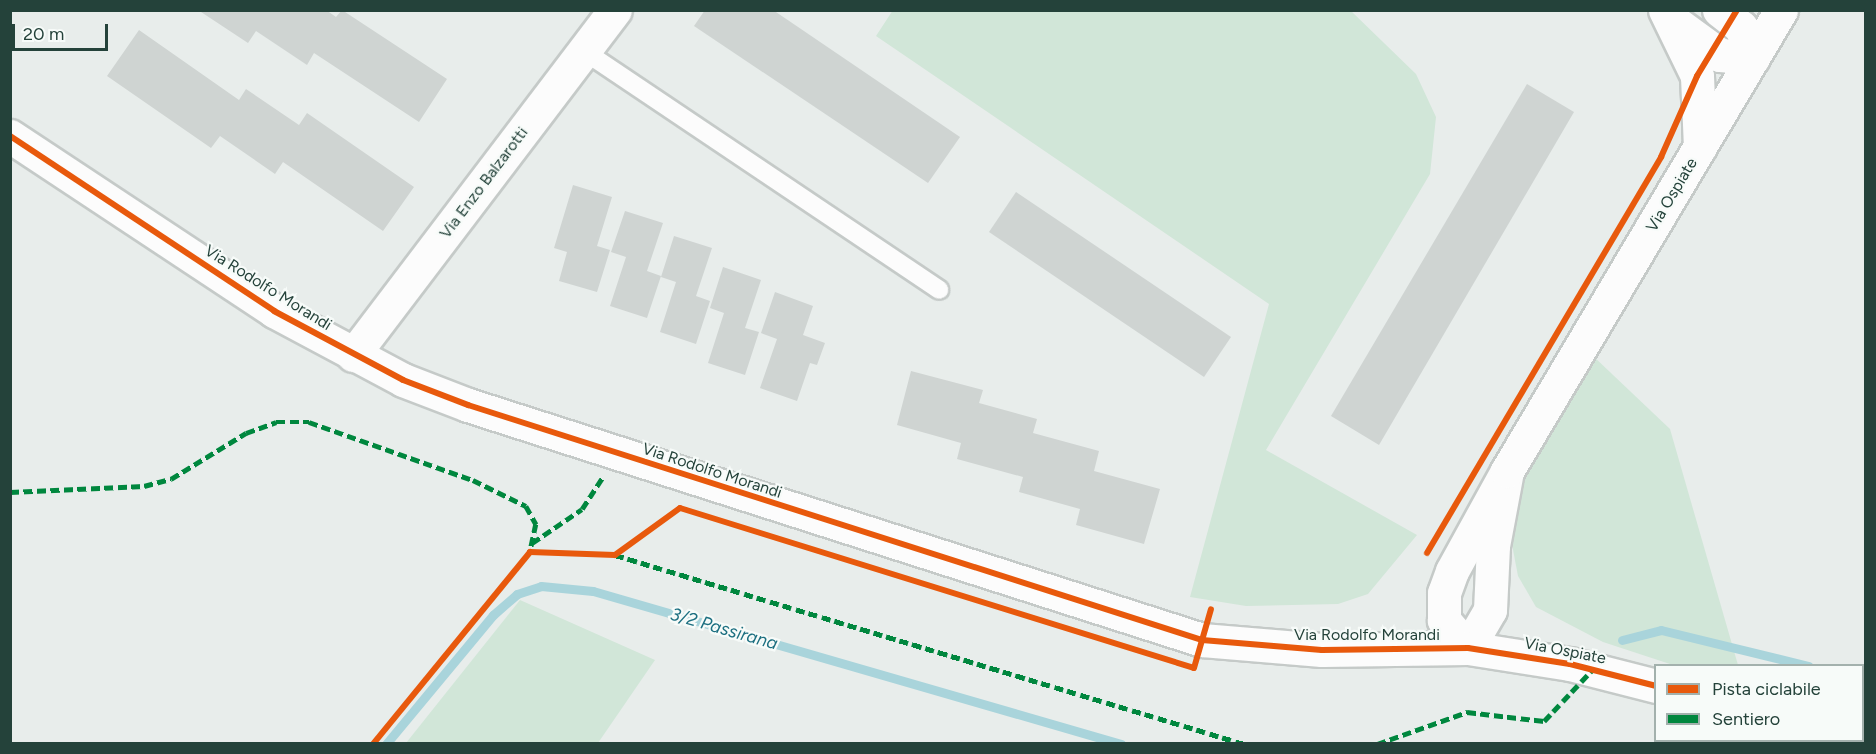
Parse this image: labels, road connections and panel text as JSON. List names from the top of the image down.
{
  "streets": {
    "street": ["Via Enzo Balzarotti", "Via Ospiate", "Via Rodolfo Morandi"]
  },
  "crossings": [
    ["Via Enzo Balzarotti", "Via Rodolfo Morandi"],
    ["Via Ospiate", "Via Rodolfo Morandi"]
  ],
  "water": ["3/2 Passirana"],
  "legend": ["Pista ciclabile", "Sentiero"],
  "scale_bar": "20 m"
}
